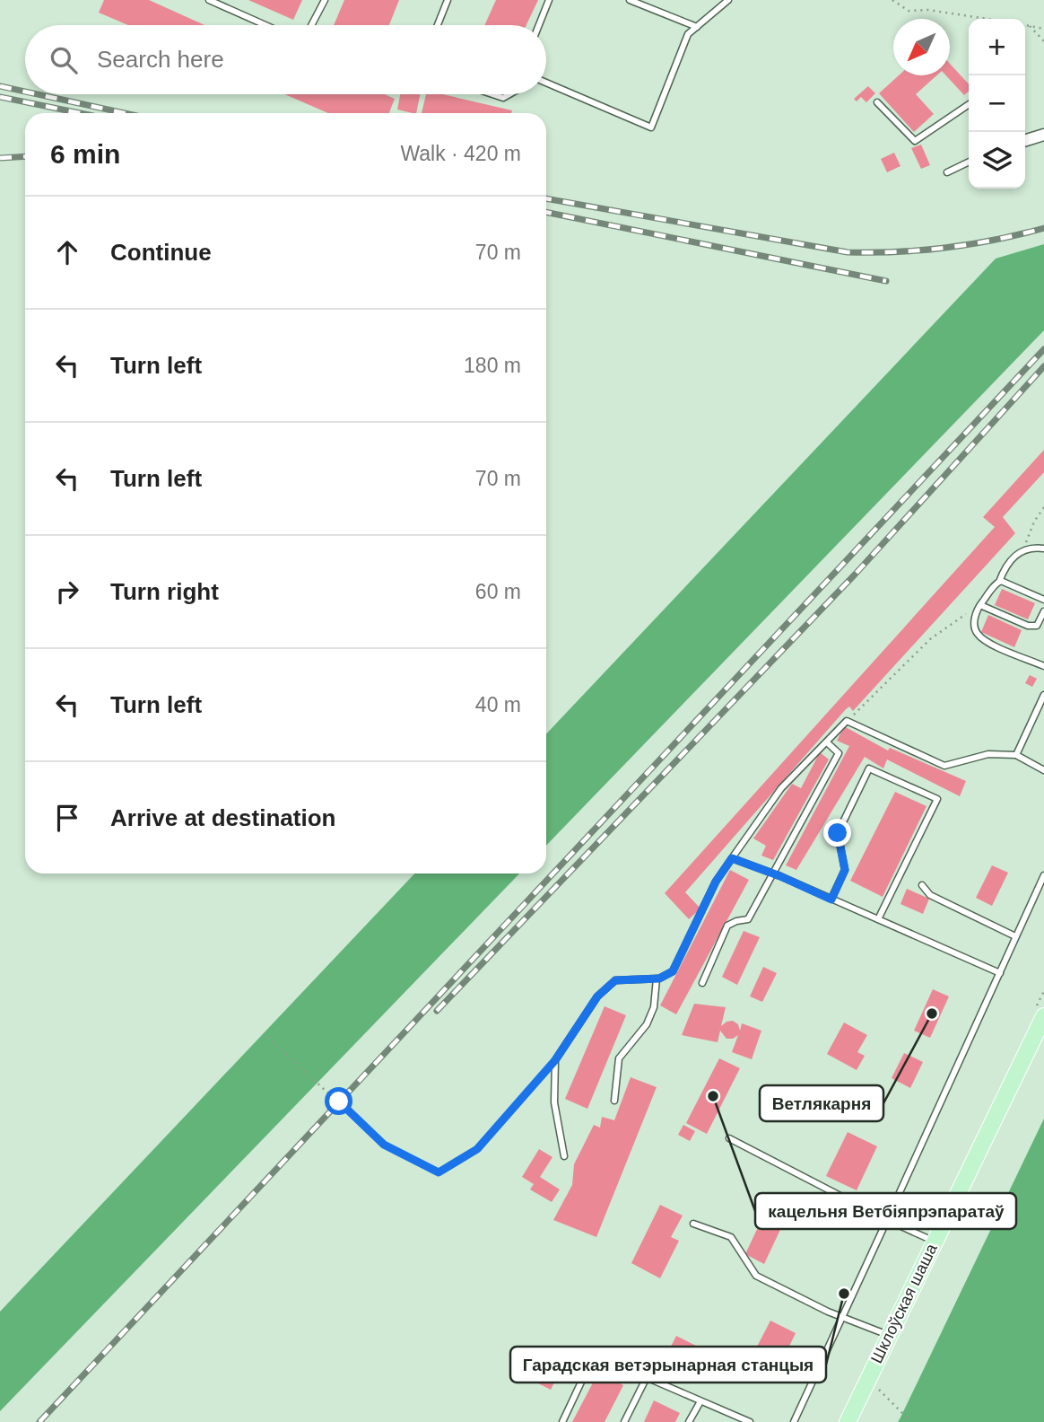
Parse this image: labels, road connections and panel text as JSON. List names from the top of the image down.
{
  "streets": {
    "main road": ["Шклоўская шаша"]
  },
  "places": ["Ветлякарня", "кацельня Ветбіяпрэпаратаў", "Гарадская ветэрынарная станцыя"],
  "north": "bottom left",
  "page": {
    "map_buttons": ["+", "−"],
    "search": "Search here",
    "heading": ["6 min", "Walk · 420 m"],
    "list": [
      ["Continue", "70 m"],
      ["Turn left", "180 m"],
      ["Turn left", "70 m"],
      ["Turn right", "60 m"],
      ["Turn left", "40 m"],
      "Arrive at destination"
    ]
  }
}
